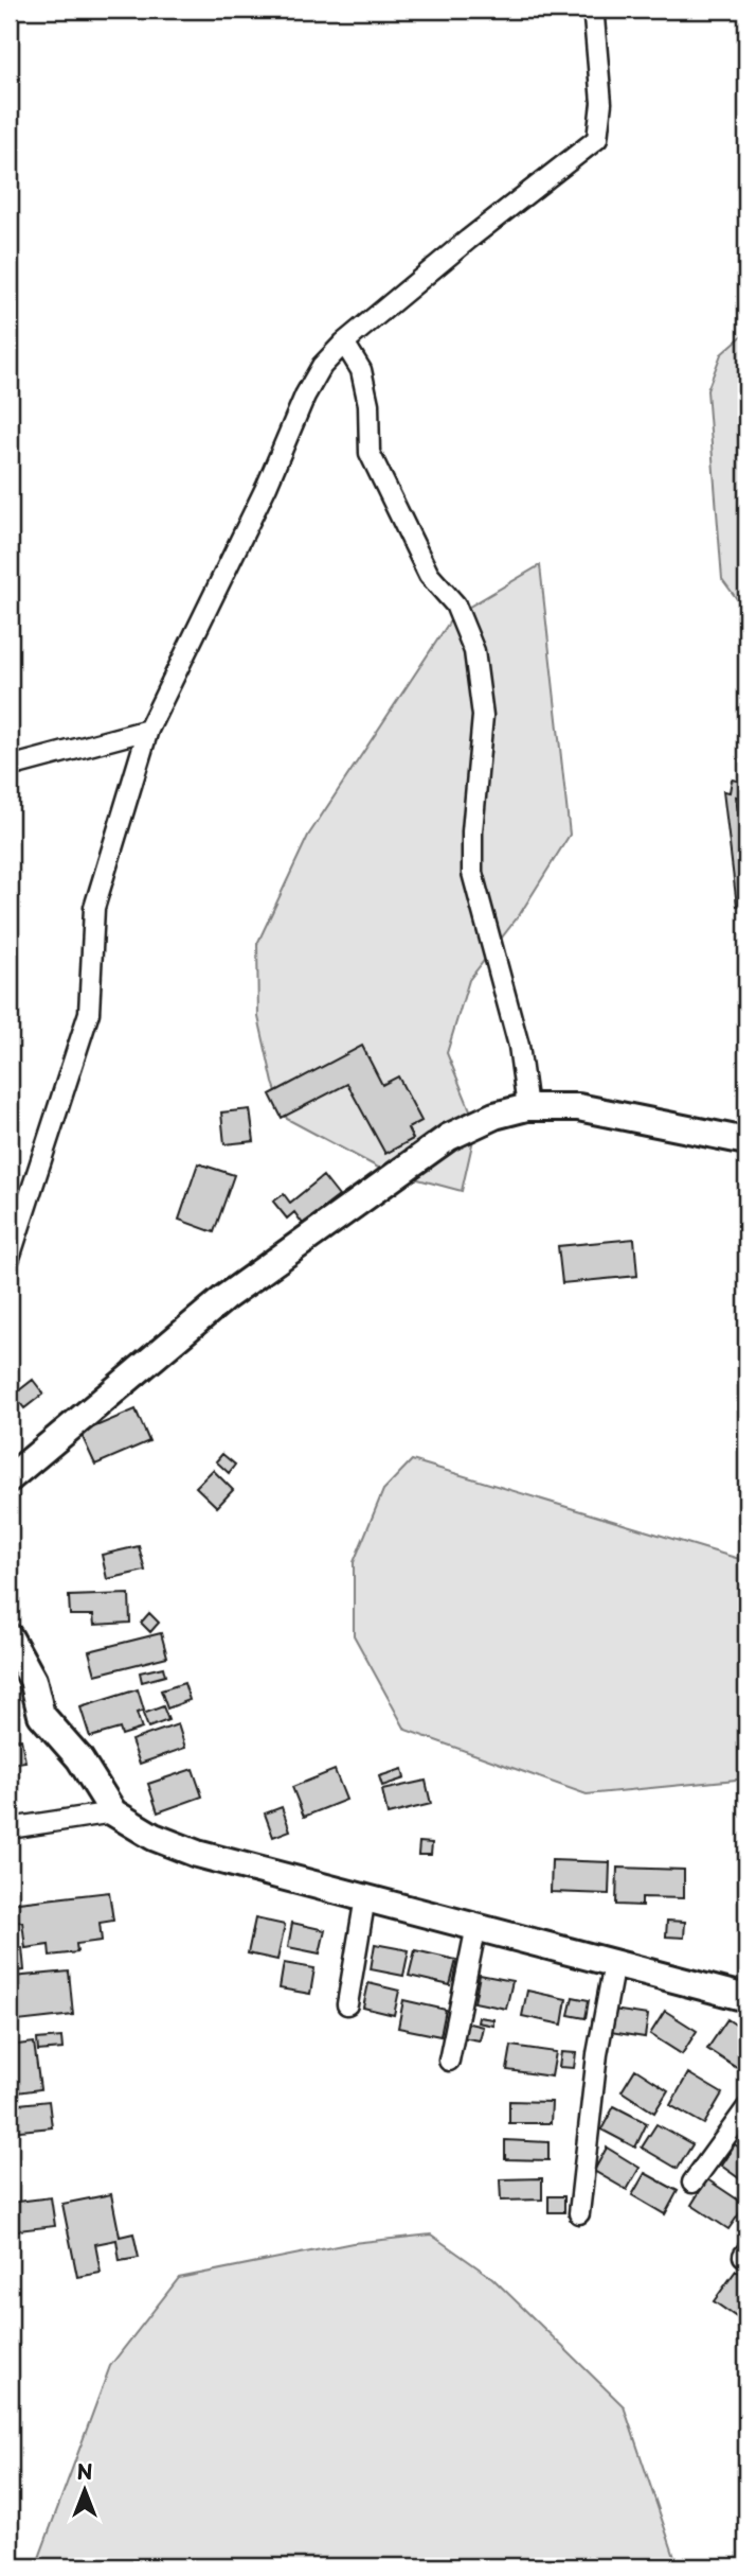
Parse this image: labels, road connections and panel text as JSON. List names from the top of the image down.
{
  "north": "top"
}
